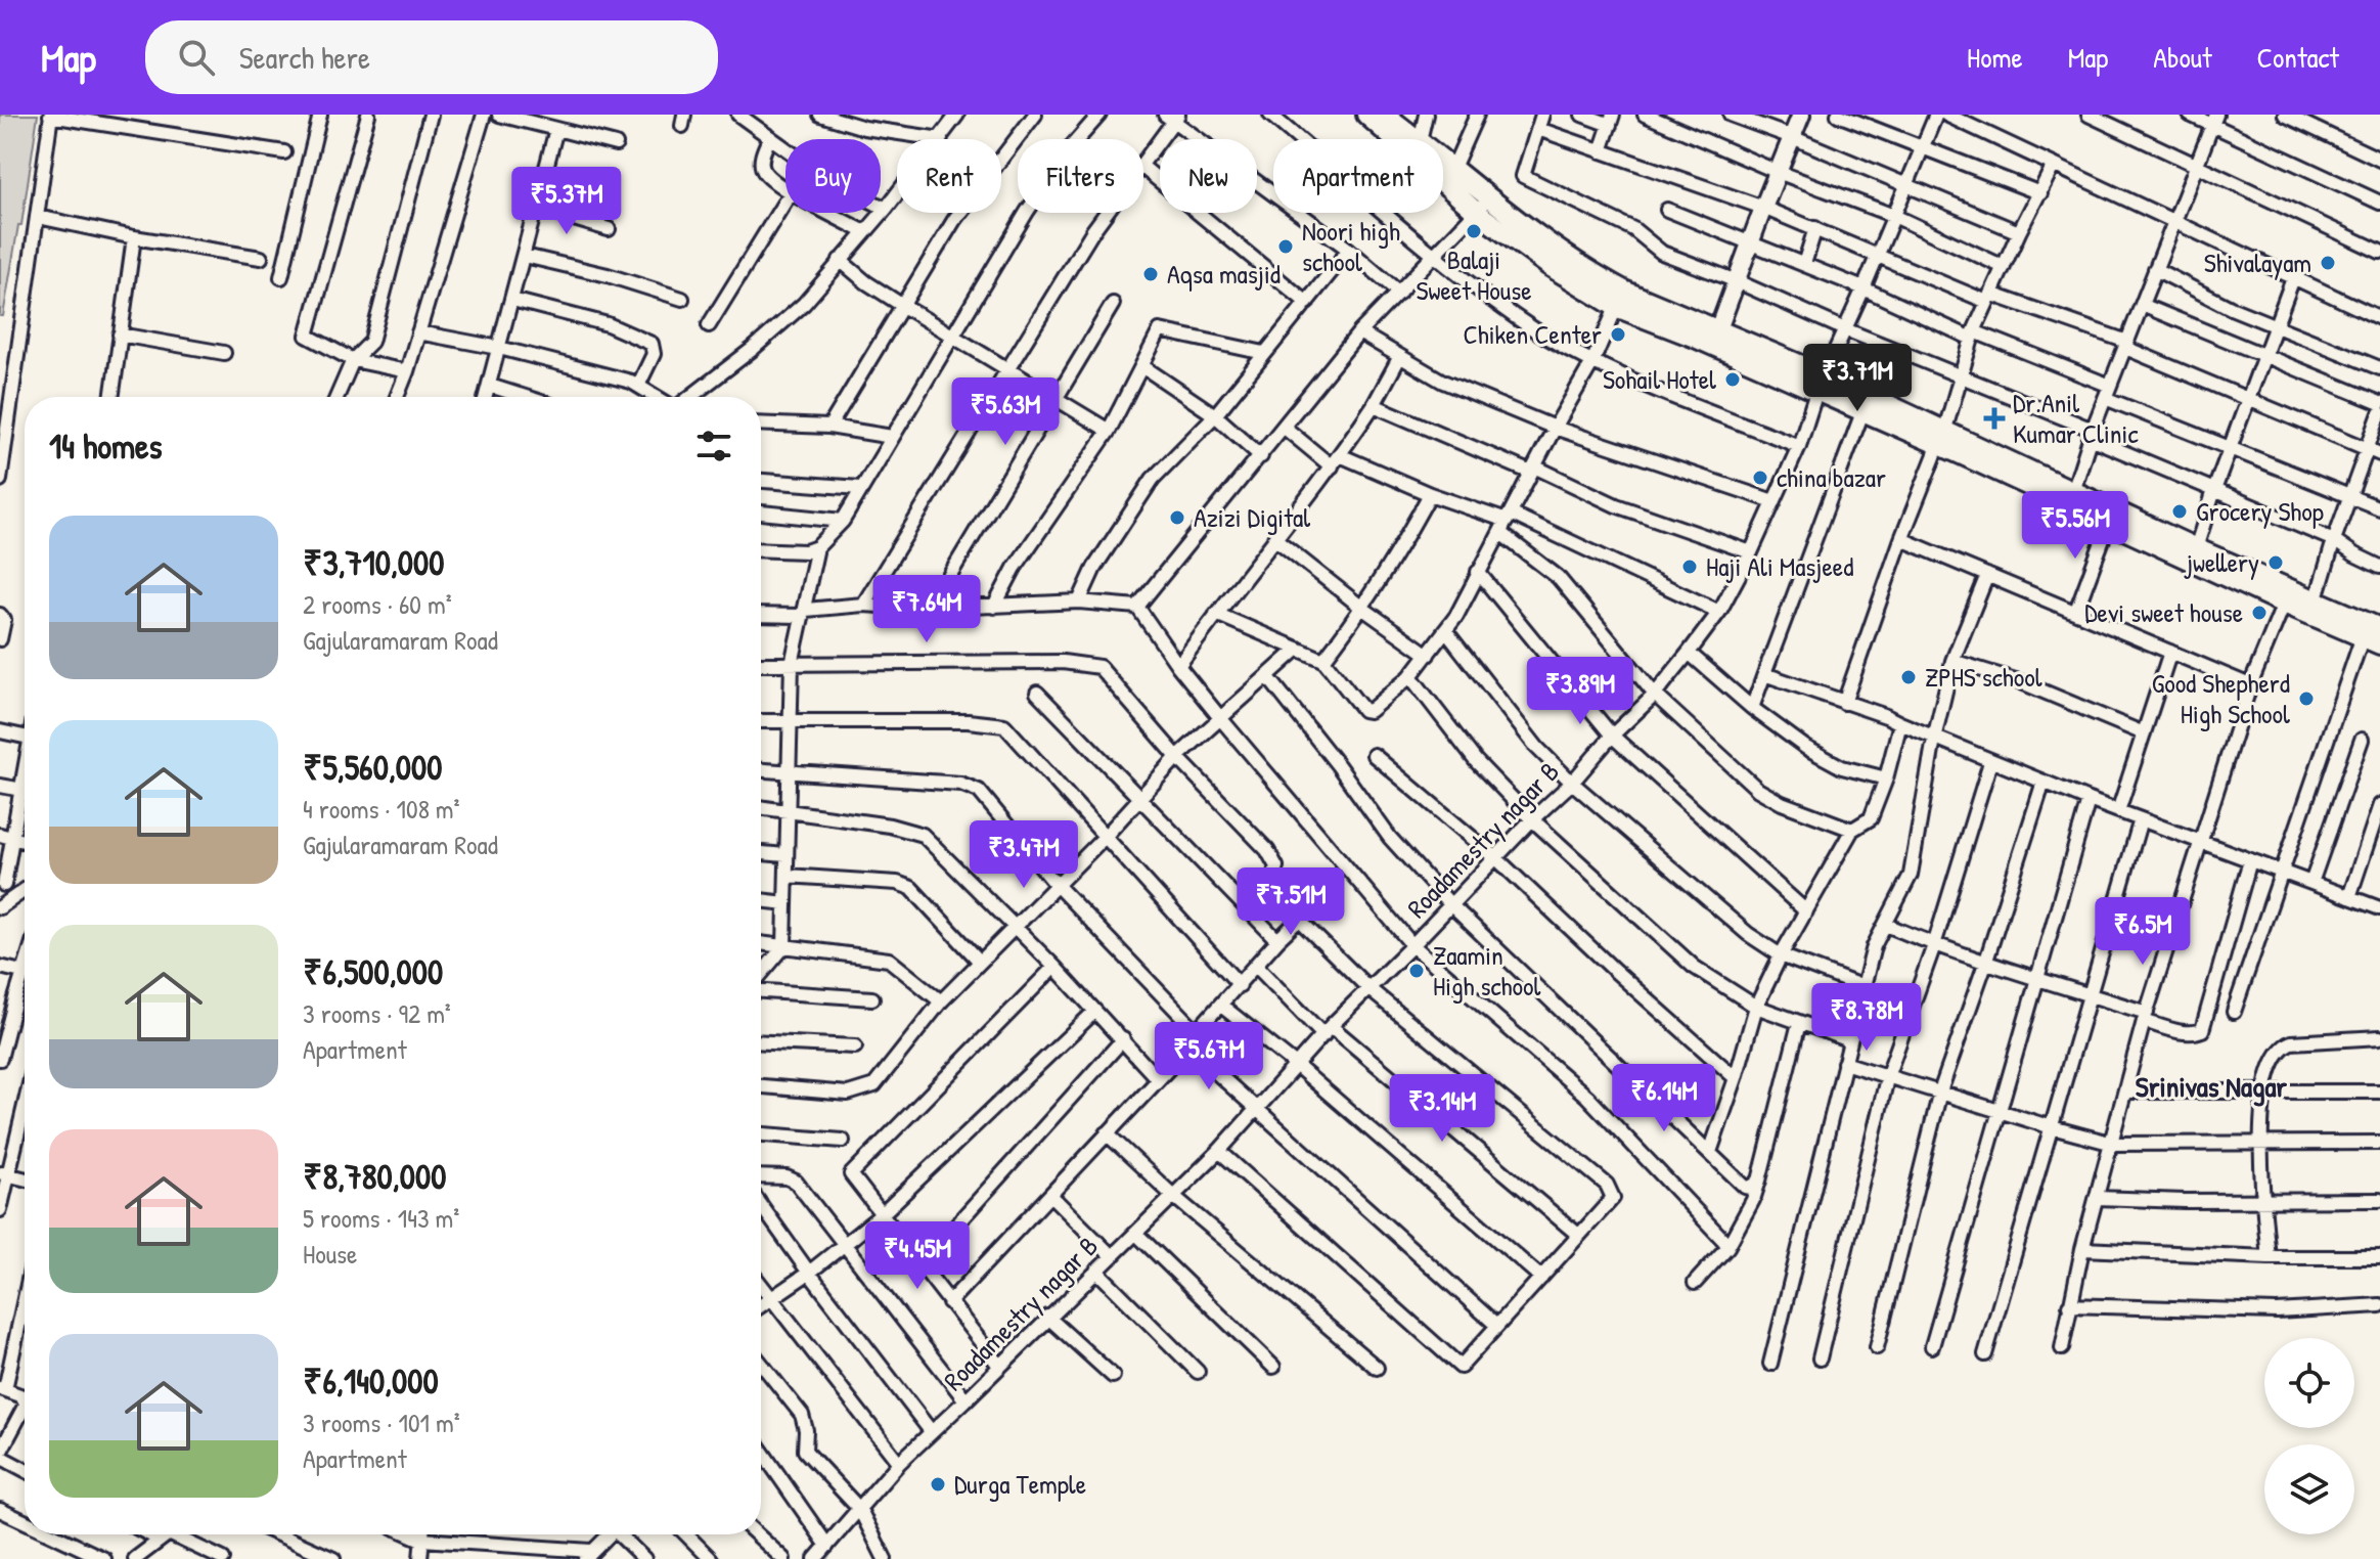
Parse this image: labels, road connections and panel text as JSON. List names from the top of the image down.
{
  "streets": {
    "street": ["Roadamestry nagar B"]
  },
  "districts": ["Srinivas Nagar"],
  "places": {
    "other": [
      "Balaji Sweet House",
      "Noori high school",
      "Shivalayam",
      "Aqsa masjid",
      "Chiken Center",
      "Sohail Hotel",
      "china bazar",
      "Grocery Shop",
      "Azizi Digital",
      "jwellery",
      "Haji Ali Masjeed",
      "Devi sweet house",
      "ZPHS school",
      "Good Shepherd High School",
      "Zaamin High school",
      "Durga Temple"
    ],
    "health": ["Dr.Anil Kumar Clinic"]
  },
  "page": {
    "header": "Map",
    "search": "Search here",
    "nav": [
      "Home",
      "Map",
      "About",
      "Contact"
    ],
    "chip": [
      "Buy",
      "Rent",
      "Filters",
      "New",
      "Apartment"
    ],
    "price": [
      "₹5.37M",
      "₹3.71M",
      "₹5.63M",
      "₹5.56M",
      "₹7.64M",
      "₹3.89M",
      "₹3.47M",
      "₹7.51M",
      "₹6.5M",
      "₹8.78M",
      "₹5.67M",
      "₹6.14M",
      "₹3.14M",
      "₹4.45M"
    ],
    "heading": "14 homes",
    "list": [
      {
        "name": "₹3,710,000",
        "note": "2 rooms · 60 m² · Gajularamaram Road"
      },
      {
        "name": "₹5,560,000",
        "note": "4 rooms · 108 m² · Gajularamaram Road"
      },
      {
        "name": "₹6,500,000",
        "note": "3 rooms · 92 m² · Apartment"
      },
      {
        "name": "₹8,780,000",
        "note": "5 rooms · 143 m² · House"
      },
      {
        "name": "₹6,140,000",
        "note": "3 rooms · 101 m² · Apartment"
      }
    ]
  }
}
